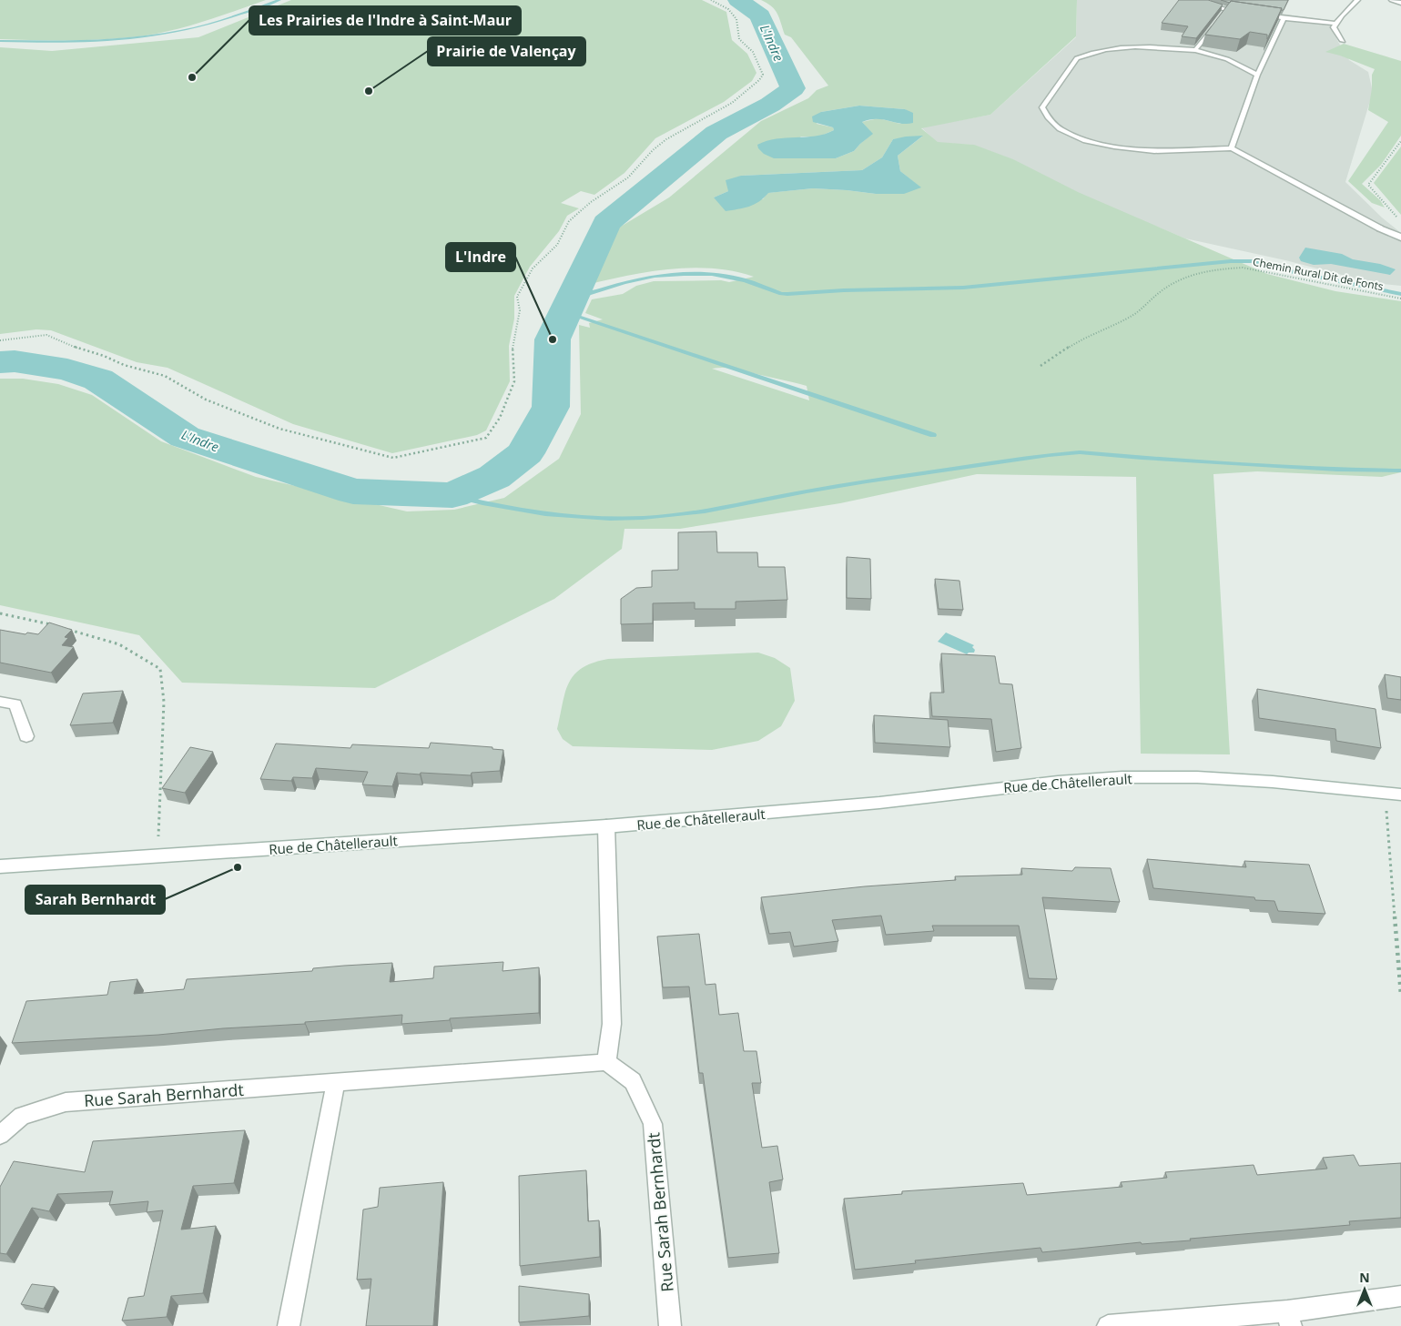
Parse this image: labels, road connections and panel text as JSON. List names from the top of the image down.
{
  "streets": {
    "street": ["Rue de Châtellerault", "Rue Sarah Bernhardt"],
    "path": ["Chemin Rural Dit de Fonts"]
  },
  "water": ["L'Indre"],
  "places": [
    "Les Prairies de l'Indre à Saint-Maur",
    "Prairie de Valençay",
    "L'Indre",
    "Sarah Bernhardt"
  ],
  "north": "top"
}
